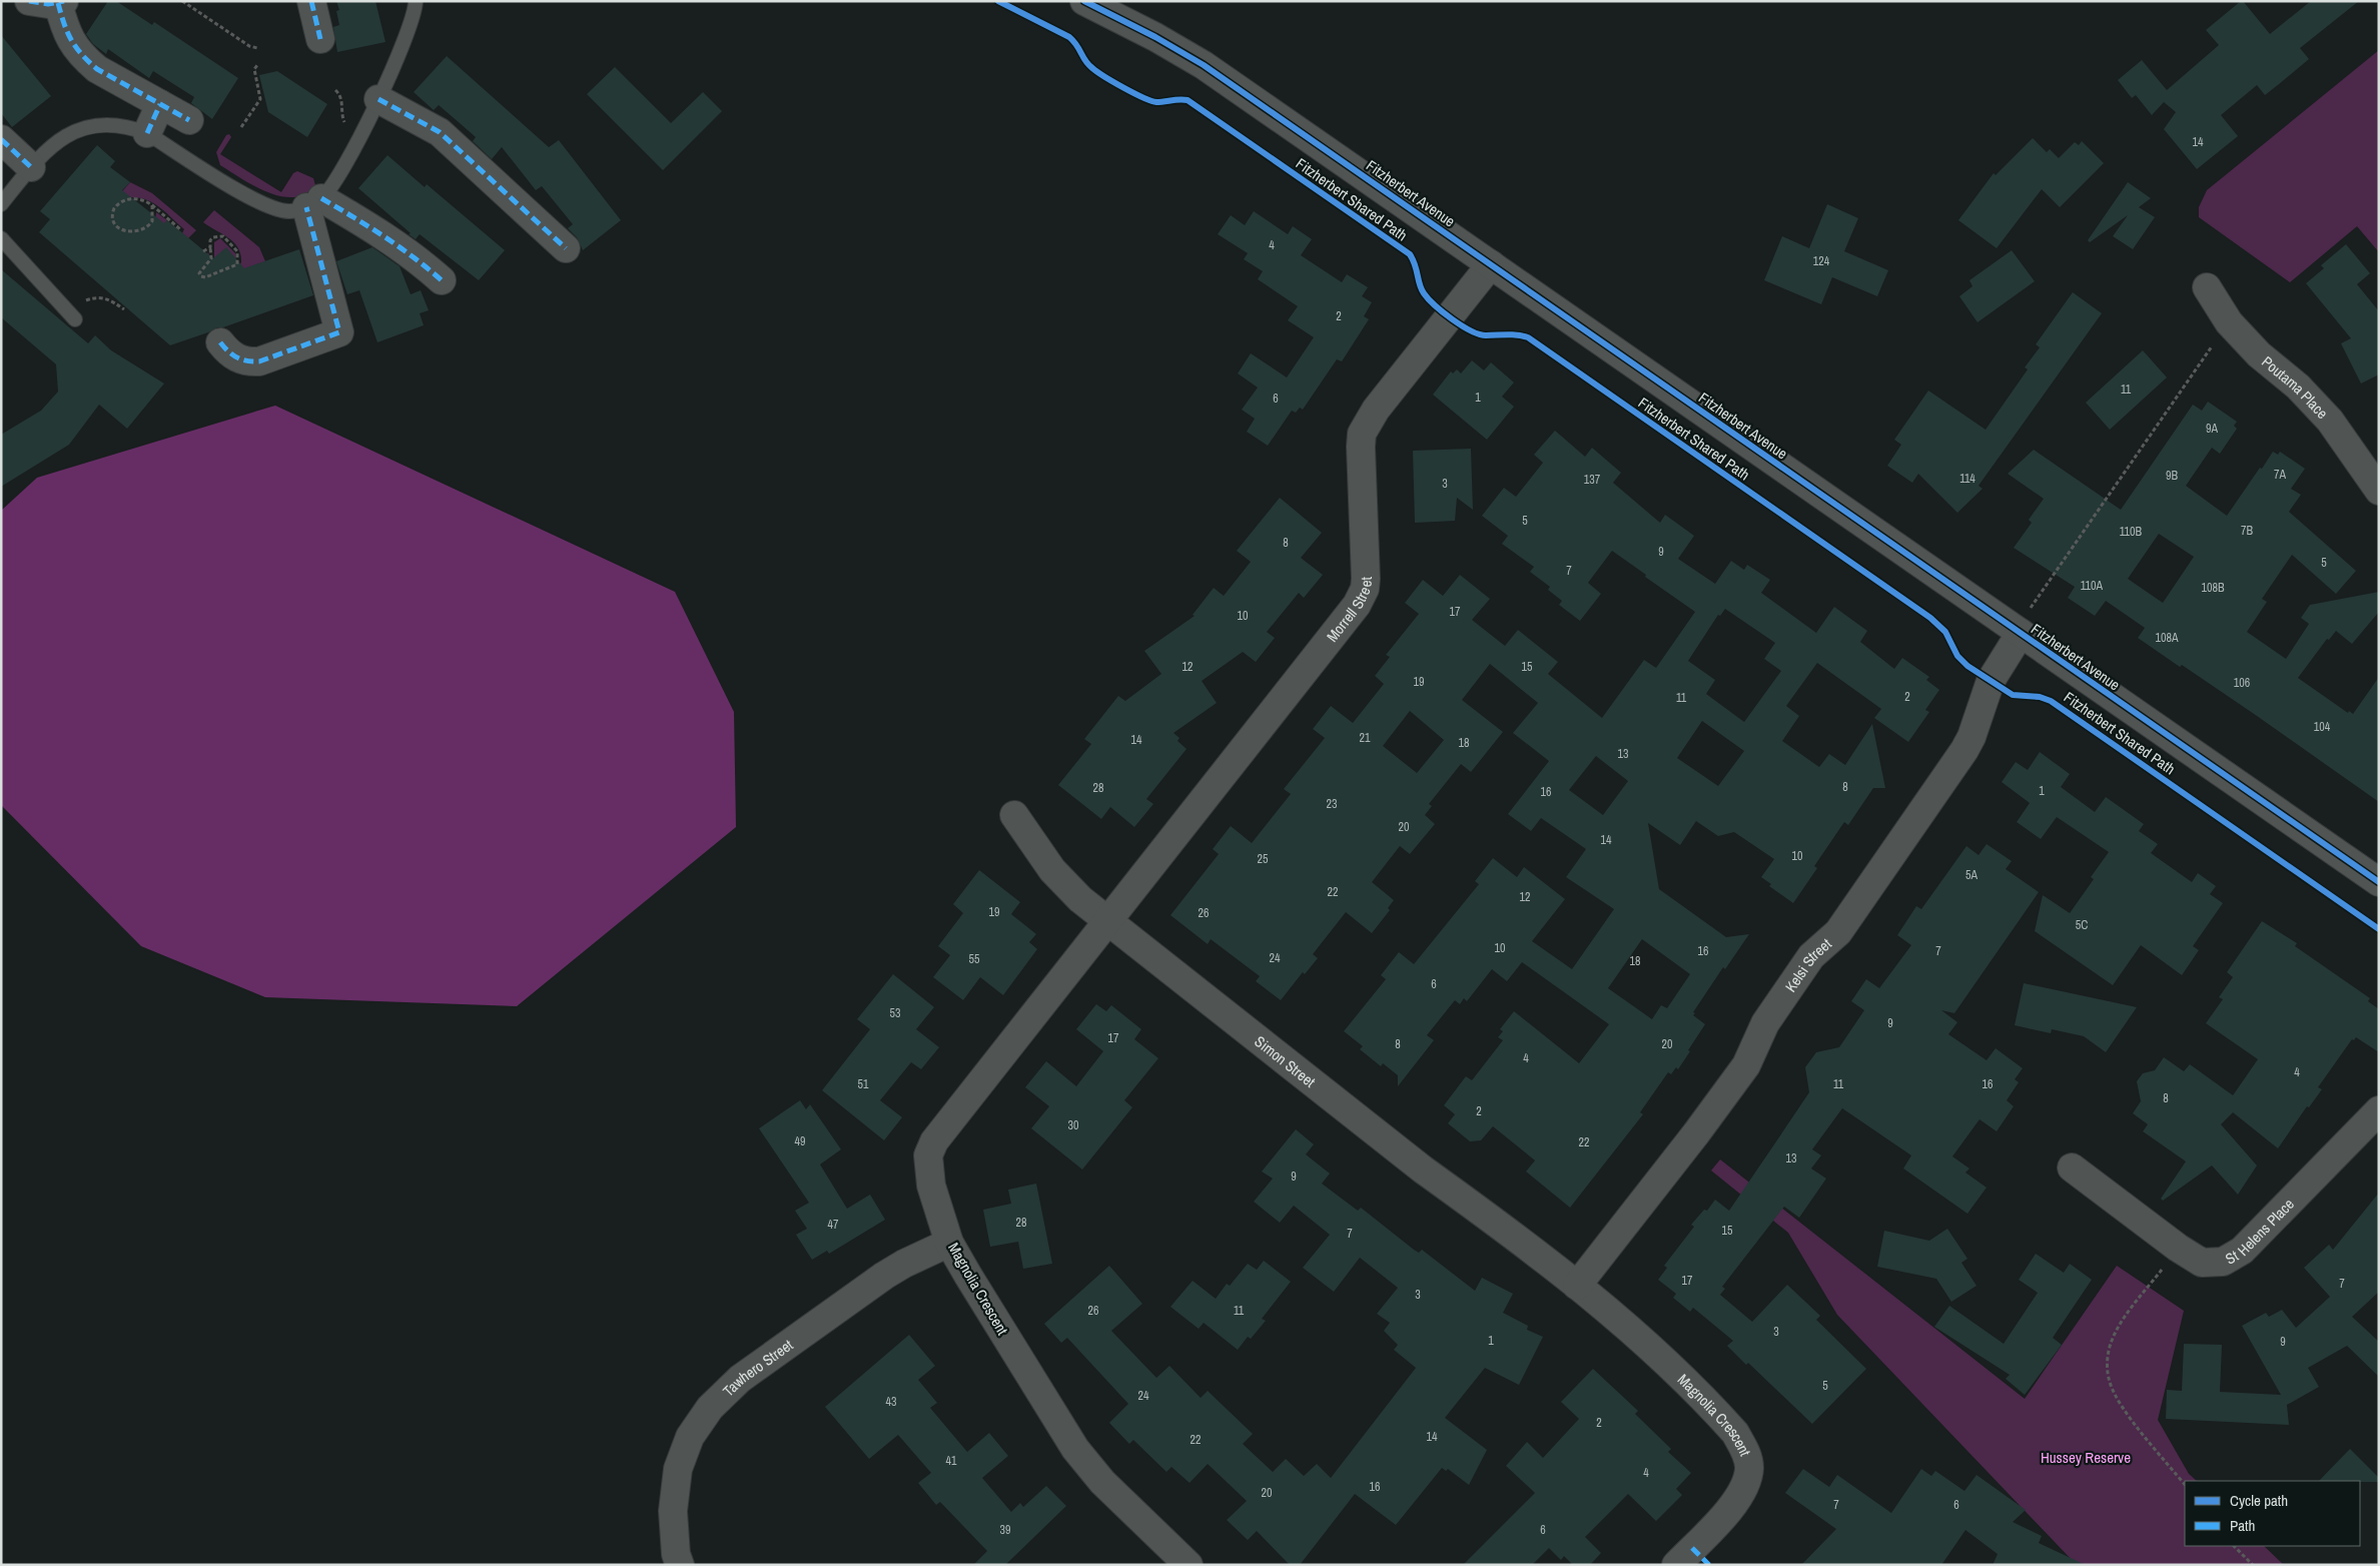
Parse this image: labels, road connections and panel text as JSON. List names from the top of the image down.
{
  "streets": {
    "street": [
      "Fitzherbert Avenue",
      "Poutama Place",
      "Morrell Street",
      "Kelsi Street",
      "Simon Street",
      "St Helens Place",
      "Magnolia Crescent",
      "Tawhero Street"
    ],
    "cycle path": ["Fitzherbert Shared Path"]
  },
  "crossings": [
    ["Fitzherbert Avenue", "Morrell Street"],
    ["Fitzherbert Avenue", "Kelsi Street"],
    ["Morrell Street", "Simon Street"],
    ["Morrell Street", "Magnolia Crescent"],
    ["Kelsi Street", "Simon Street"],
    ["Kelsi Street", "Magnolia Crescent"],
    ["Simon Street", "Magnolia Crescent"],
    ["Magnolia Crescent", "Tawhero Street"]
  ],
  "parks": ["Hussey Reserve"],
  "house_numbers": [
    "14",
    "4",
    "124",
    "2",
    "11",
    "1",
    "6",
    "9A",
    "7A",
    "9B",
    "114",
    "137",
    "3",
    "5",
    "7B",
    "110B",
    "8",
    "9",
    "5",
    "7",
    "110A",
    "108B",
    "17",
    "10",
    "108A",
    "12",
    "15",
    "19",
    "106",
    "2",
    "11",
    "104",
    "21",
    "14",
    "18",
    "13",
    "8",
    "28",
    "1",
    "16",
    "23",
    "20",
    "14",
    "10",
    "25",
    "5A",
    "22",
    "12",
    "19",
    "26",
    "5C",
    "10",
    "16",
    "7",
    "24",
    "55",
    "18",
    "6",
    "53",
    "9",
    "17",
    "8",
    "20",
    "4",
    "4",
    "51",
    "11",
    "16",
    "8",
    "2",
    "30",
    "49",
    "22",
    "13",
    "9",
    "28",
    "47",
    "15",
    "7",
    "17",
    "7",
    "3",
    "26",
    "11",
    "3",
    "1",
    "9",
    "5",
    "24",
    "43",
    "2",
    "14",
    "22",
    "41",
    "4",
    "16",
    "20",
    "7",
    "6",
    "39",
    "6"
  ],
  "legend": ["Cycle path", "Path"]
}
